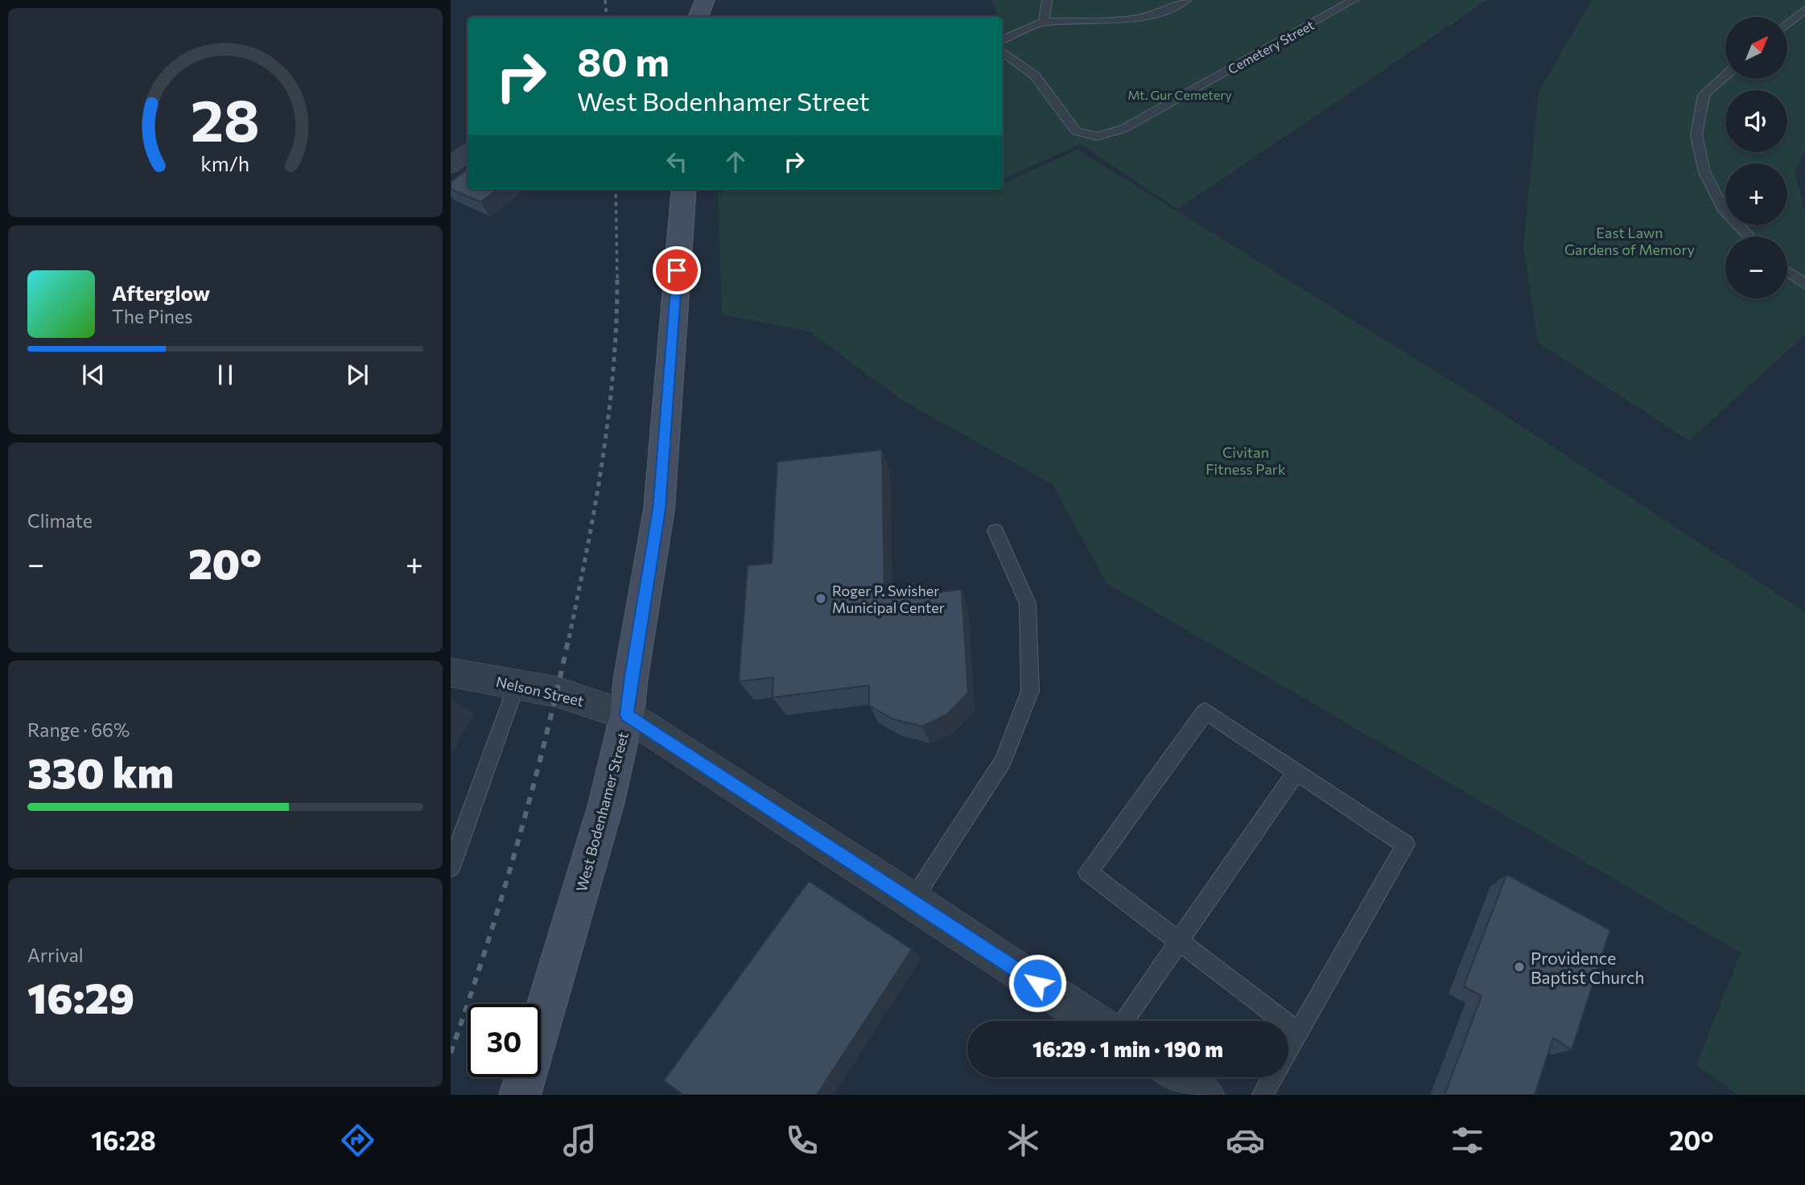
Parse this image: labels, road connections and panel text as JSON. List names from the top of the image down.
{
  "streets": {
    "main road": ["West Bodenhamer Street"],
    "street": ["Nelson Street"],
    "lane": ["Cemetery Street"]
  },
  "crossings": [
    ["Nelson Street", "West Bodenhamer Street"]
  ],
  "parks": ["Mt. Gur Cemetery", "East Lawn Gardens of Memory", "Civitan Fitness Park"],
  "places": ["Roger P. Swisher Municipal Center", "Providence Baptist Church"],
  "north": "top right",
  "page": {
    "map_buttons": ["+", "−"],
    "turn": ["80 m", "West Bodenhamer Street"],
    "song": ["Afterglow", "The Pines"],
    "tile": [
      "Climate",
      ["Range · 66%", "330 km"],
      ["Arrival", "16:29"]
    ],
    "heat": ["−", "20°", "+"],
    "limit": "30",
    "trip": "16:29 · 1 min · 190 m",
    "tabs": ["16:28", "20°"],
    "gauge": ["28", "km/h"]
  }
}
